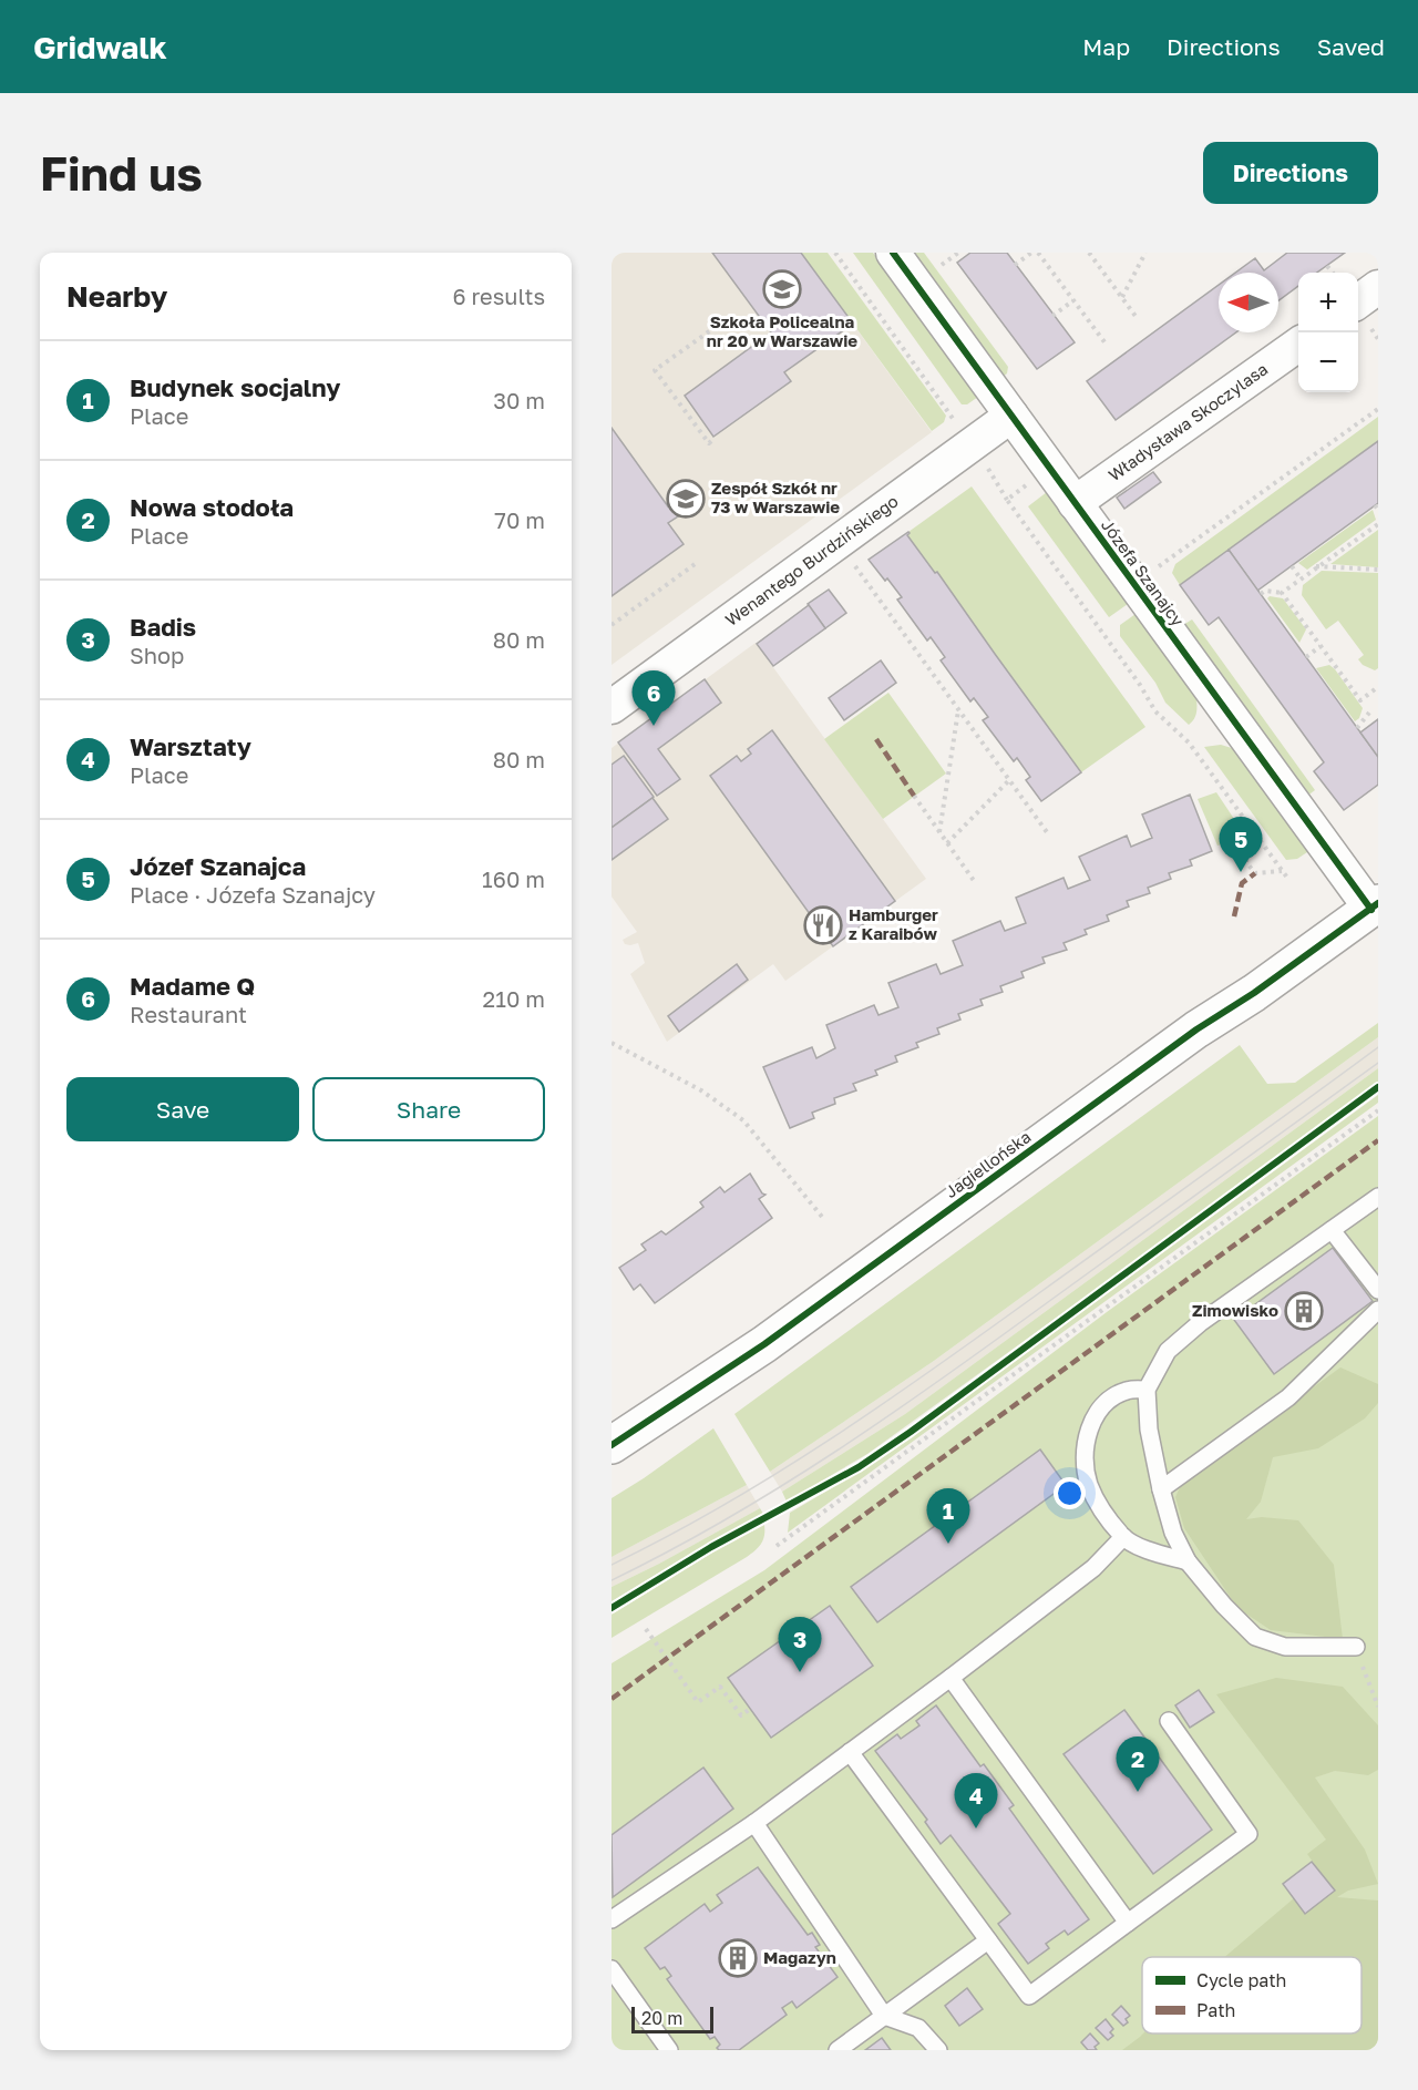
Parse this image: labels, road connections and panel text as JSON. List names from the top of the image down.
{
  "streets": {
    "street": [
      "Władysława Skoczylasa",
      "Wenantego Burdzińskiego",
      "Józefa Szanajcy",
      "Jagiellońska"
    ]
  },
  "crossings": [
    ["Władysława Skoczylasa", "Józefa Szanajcy"],
    ["Wenantego Burdzińskiego", "Józefa Szanajcy"],
    ["Józefa Szanajcy", "Jagiellońska"]
  ],
  "places": {
    "school or university": ["Szkoła Policealna nr 20 w Warszawie", "Zespół Szkół nr 73 w Warszawie"],
    "restaurant": ["Hamburger z Karaibów"],
    "building": ["Zimowisko", "Magazyn"]
  },
  "legend": ["Cycle path", "Path"],
  "scale_bar": "20 m",
  "north": "left",
  "page": {
    "header": "Gridwalk",
    "nav": ["Map", "Directions", "Saved"],
    "buttons": [
      "Directions",
      ["Save", "Share"]
    ],
    "title": "Find us",
    "heading": ["Nearby", "6 results"],
    "map_buttons": ["+", "−"],
    "list": [
      {
        "mark": "1",
        "name": "Budynek socjalny",
        "note": "Place",
        "value": "30 m"
      },
      {
        "mark": "2",
        "name": "Nowa stodoła",
        "note": "Place",
        "value": "70 m"
      },
      {
        "mark": "3",
        "name": "Badis",
        "note": "Shop",
        "value": "80 m"
      },
      {
        "mark": "4",
        "name": "Warsztaty",
        "note": "Place",
        "value": "80 m"
      },
      {
        "mark": "5",
        "name": "Józef Szanajca",
        "note": "Place · Józefa Szanajcy",
        "value": "160 m"
      },
      {
        "mark": "6",
        "name": "Madame Q",
        "note": "Restaurant",
        "value": "210 m"
      }
    ],
    "pins": [
      "6",
      "5",
      "1",
      "3",
      "2",
      "4"
    ],
    "scale": "20 m"
  }
}
